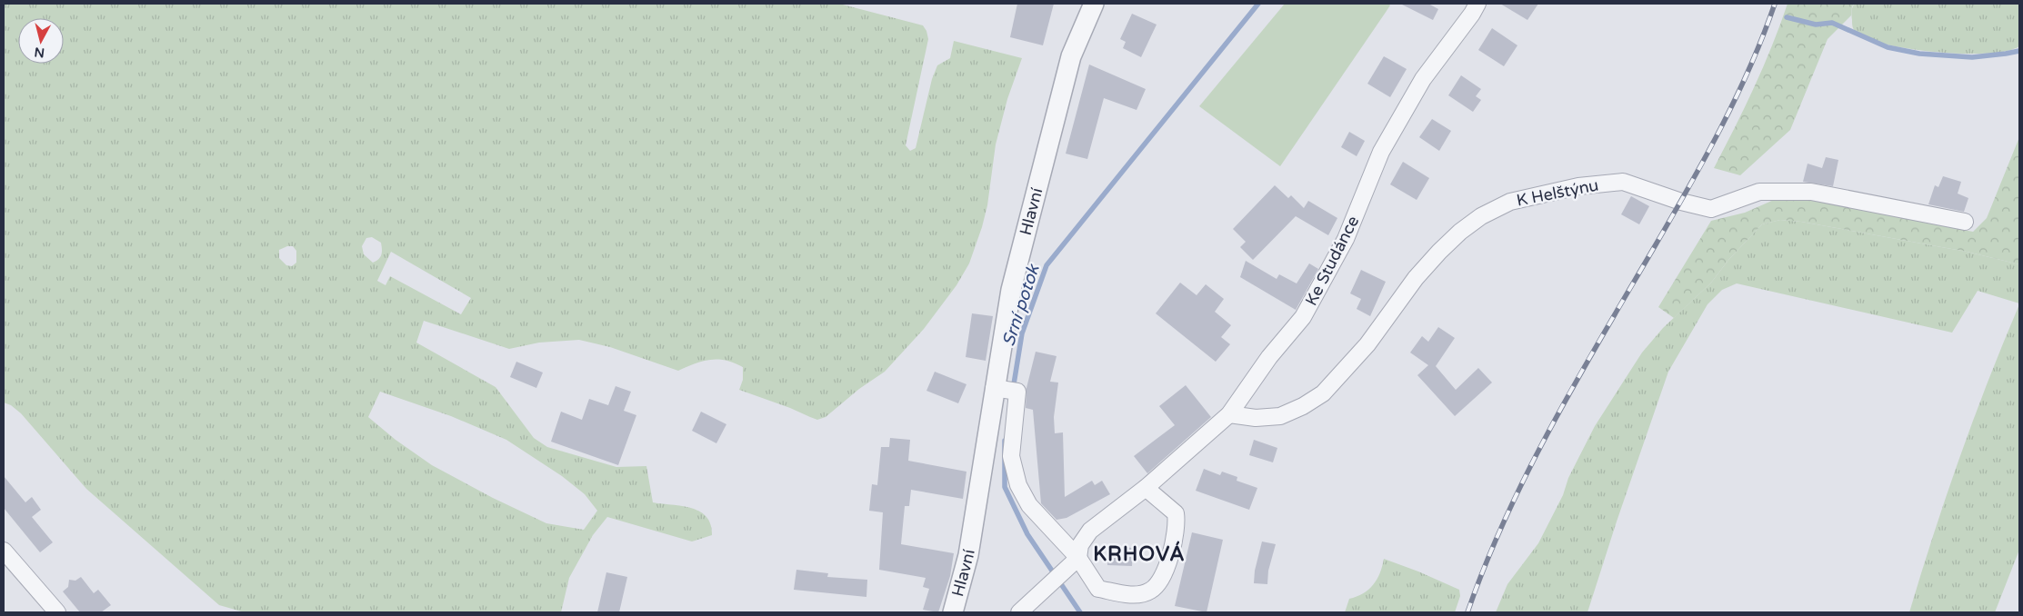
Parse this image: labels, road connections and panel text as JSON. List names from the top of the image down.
{
  "streets": {
    "street": ["K Helštýnu", "Hlavní", "Ke Studánce"]
  },
  "crossings": [
    ["K Helštýnu", "Ke Studánce"]
  ],
  "districts": ["KRHOVÁ"],
  "water": ["Srní potok"],
  "north": "bottom"
}
